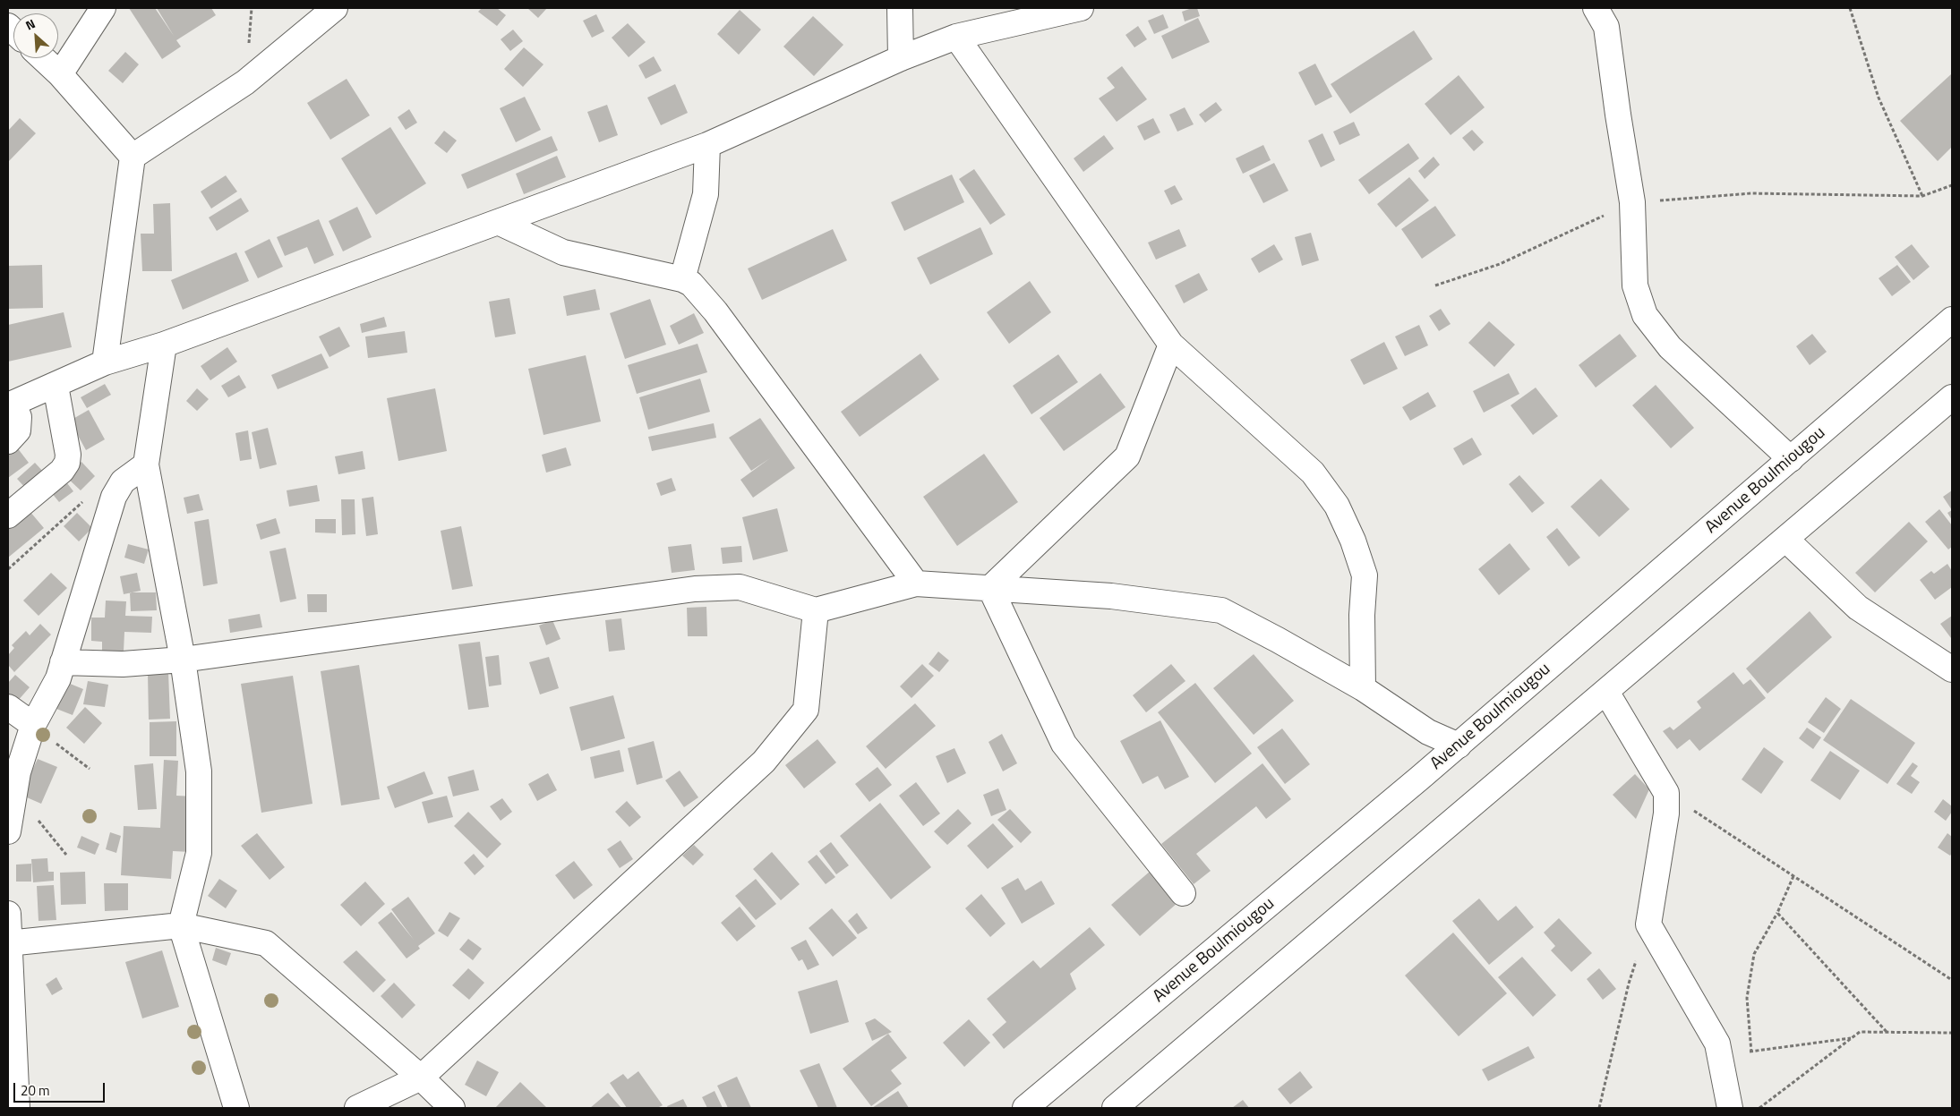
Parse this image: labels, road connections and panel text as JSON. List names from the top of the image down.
{
  "streets": {
    "main road": ["Avenue Boulmiougou"]
  },
  "scale_bar": "20 m",
  "north": "top left"
}
